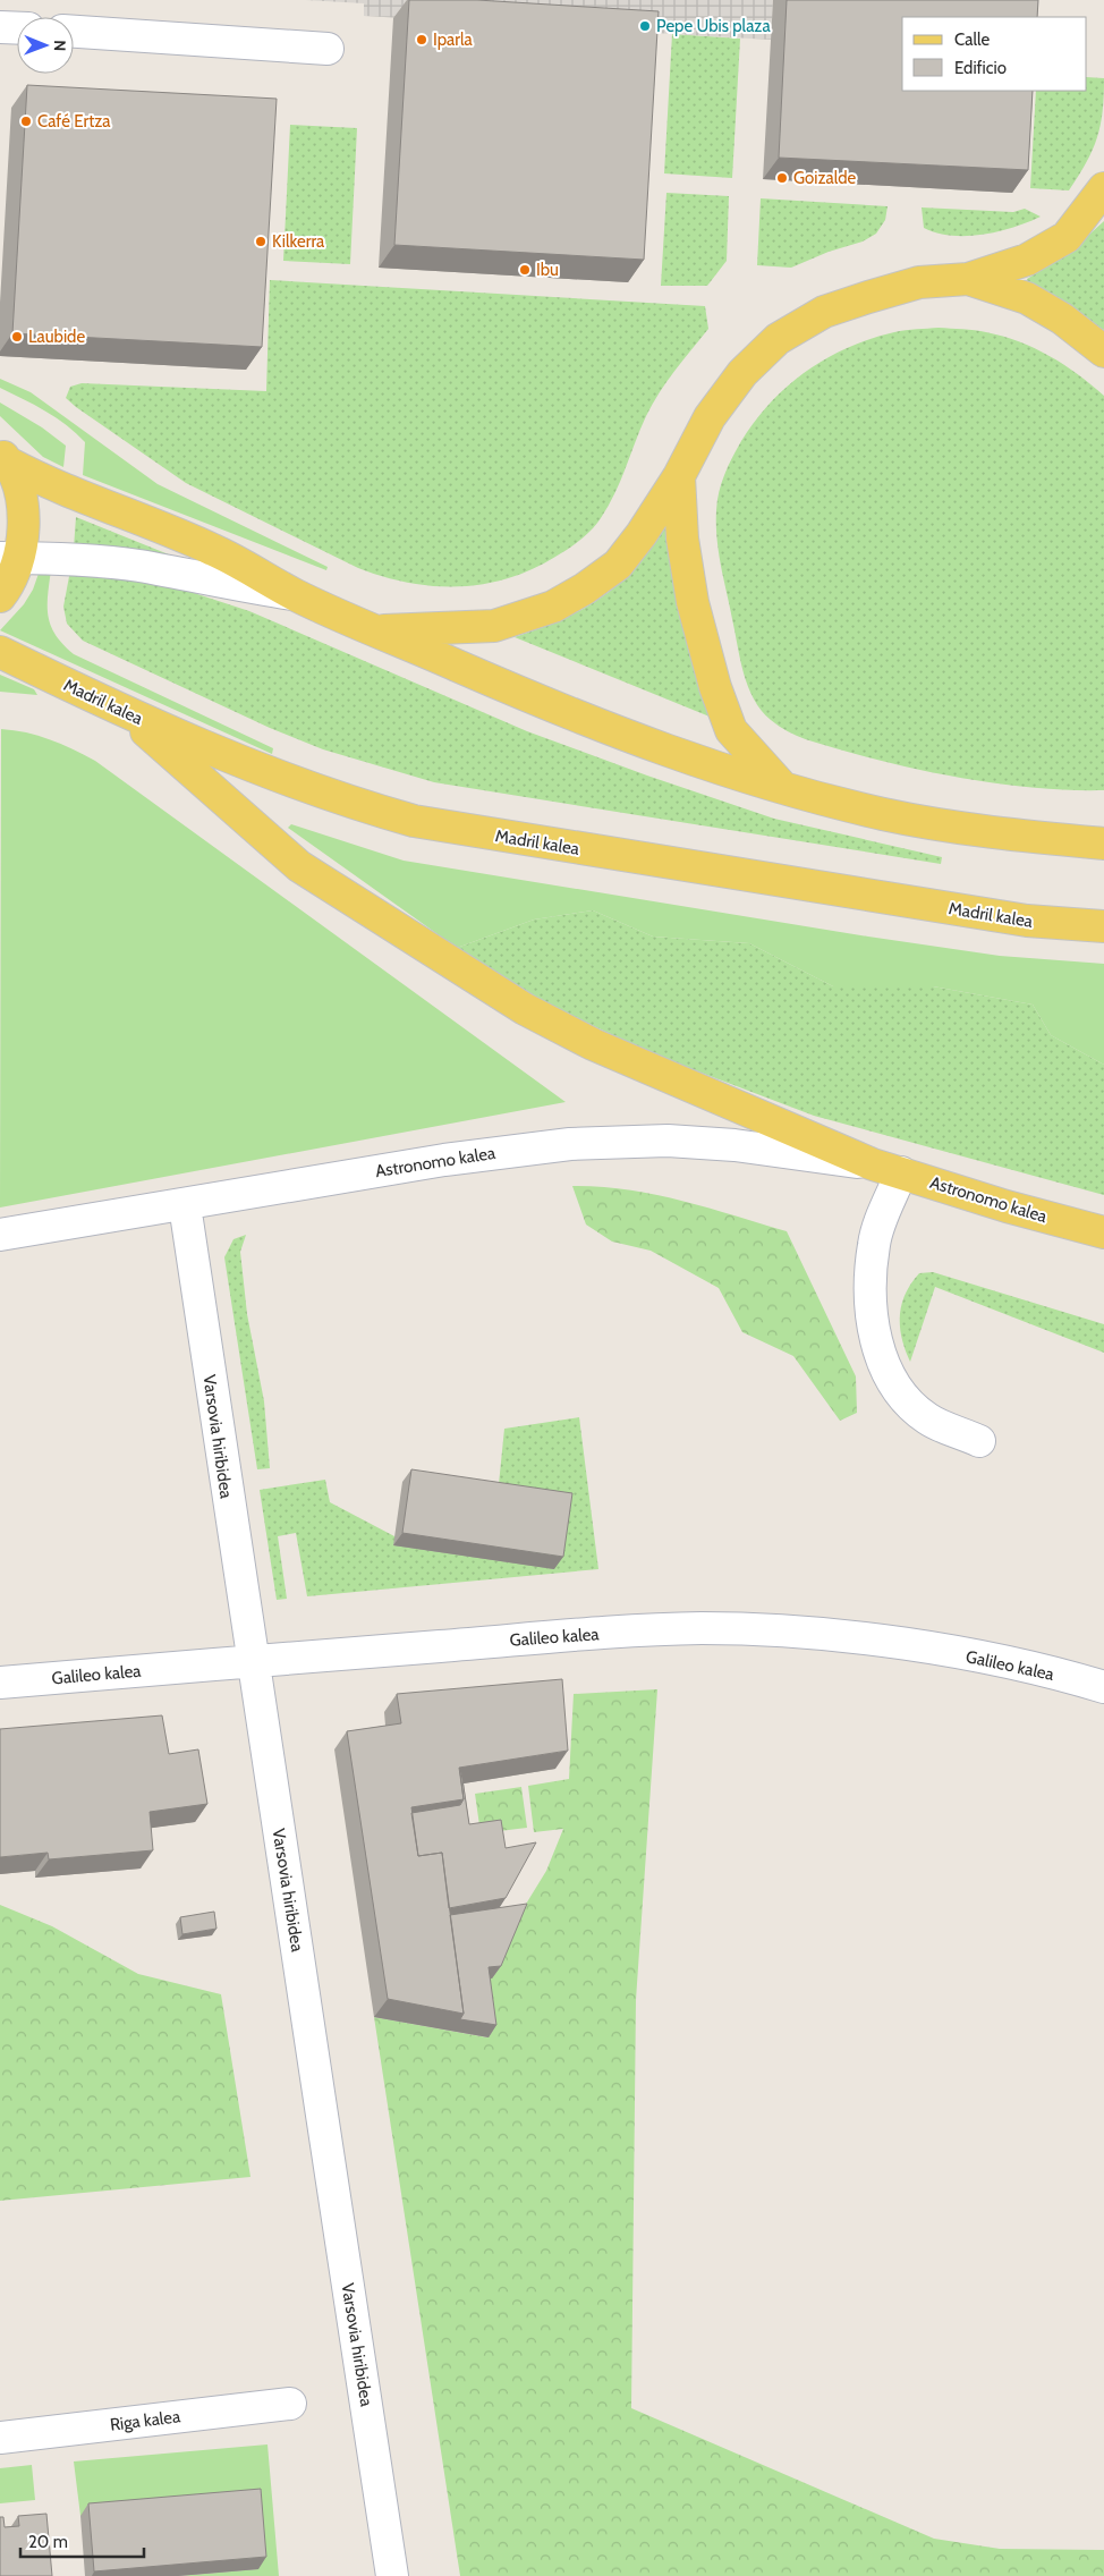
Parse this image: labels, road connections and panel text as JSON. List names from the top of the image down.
{
  "streets": {
    "main road": ["Madril kalea", "Astronomo kalea"],
    "street": ["Varsovia hiribidea", "Galileo kalea", "Riga kalea"]
  },
  "crossings": [
    ["Madril kalea", "Astronomo kalea"],
    ["Astronomo kalea", "Varsovia hiribidea"],
    ["Varsovia hiribidea", "Galileo kalea"]
  ],
  "places": [
    "Pepe Ubis plaza",
    "Iparla",
    "Café Ertza",
    "Goizalde",
    "Kilkerra",
    "Ibu",
    "Laubide"
  ],
  "legend": ["Calle", "Edificio"],
  "scale_bar": "20 m",
  "north": "right"
}
